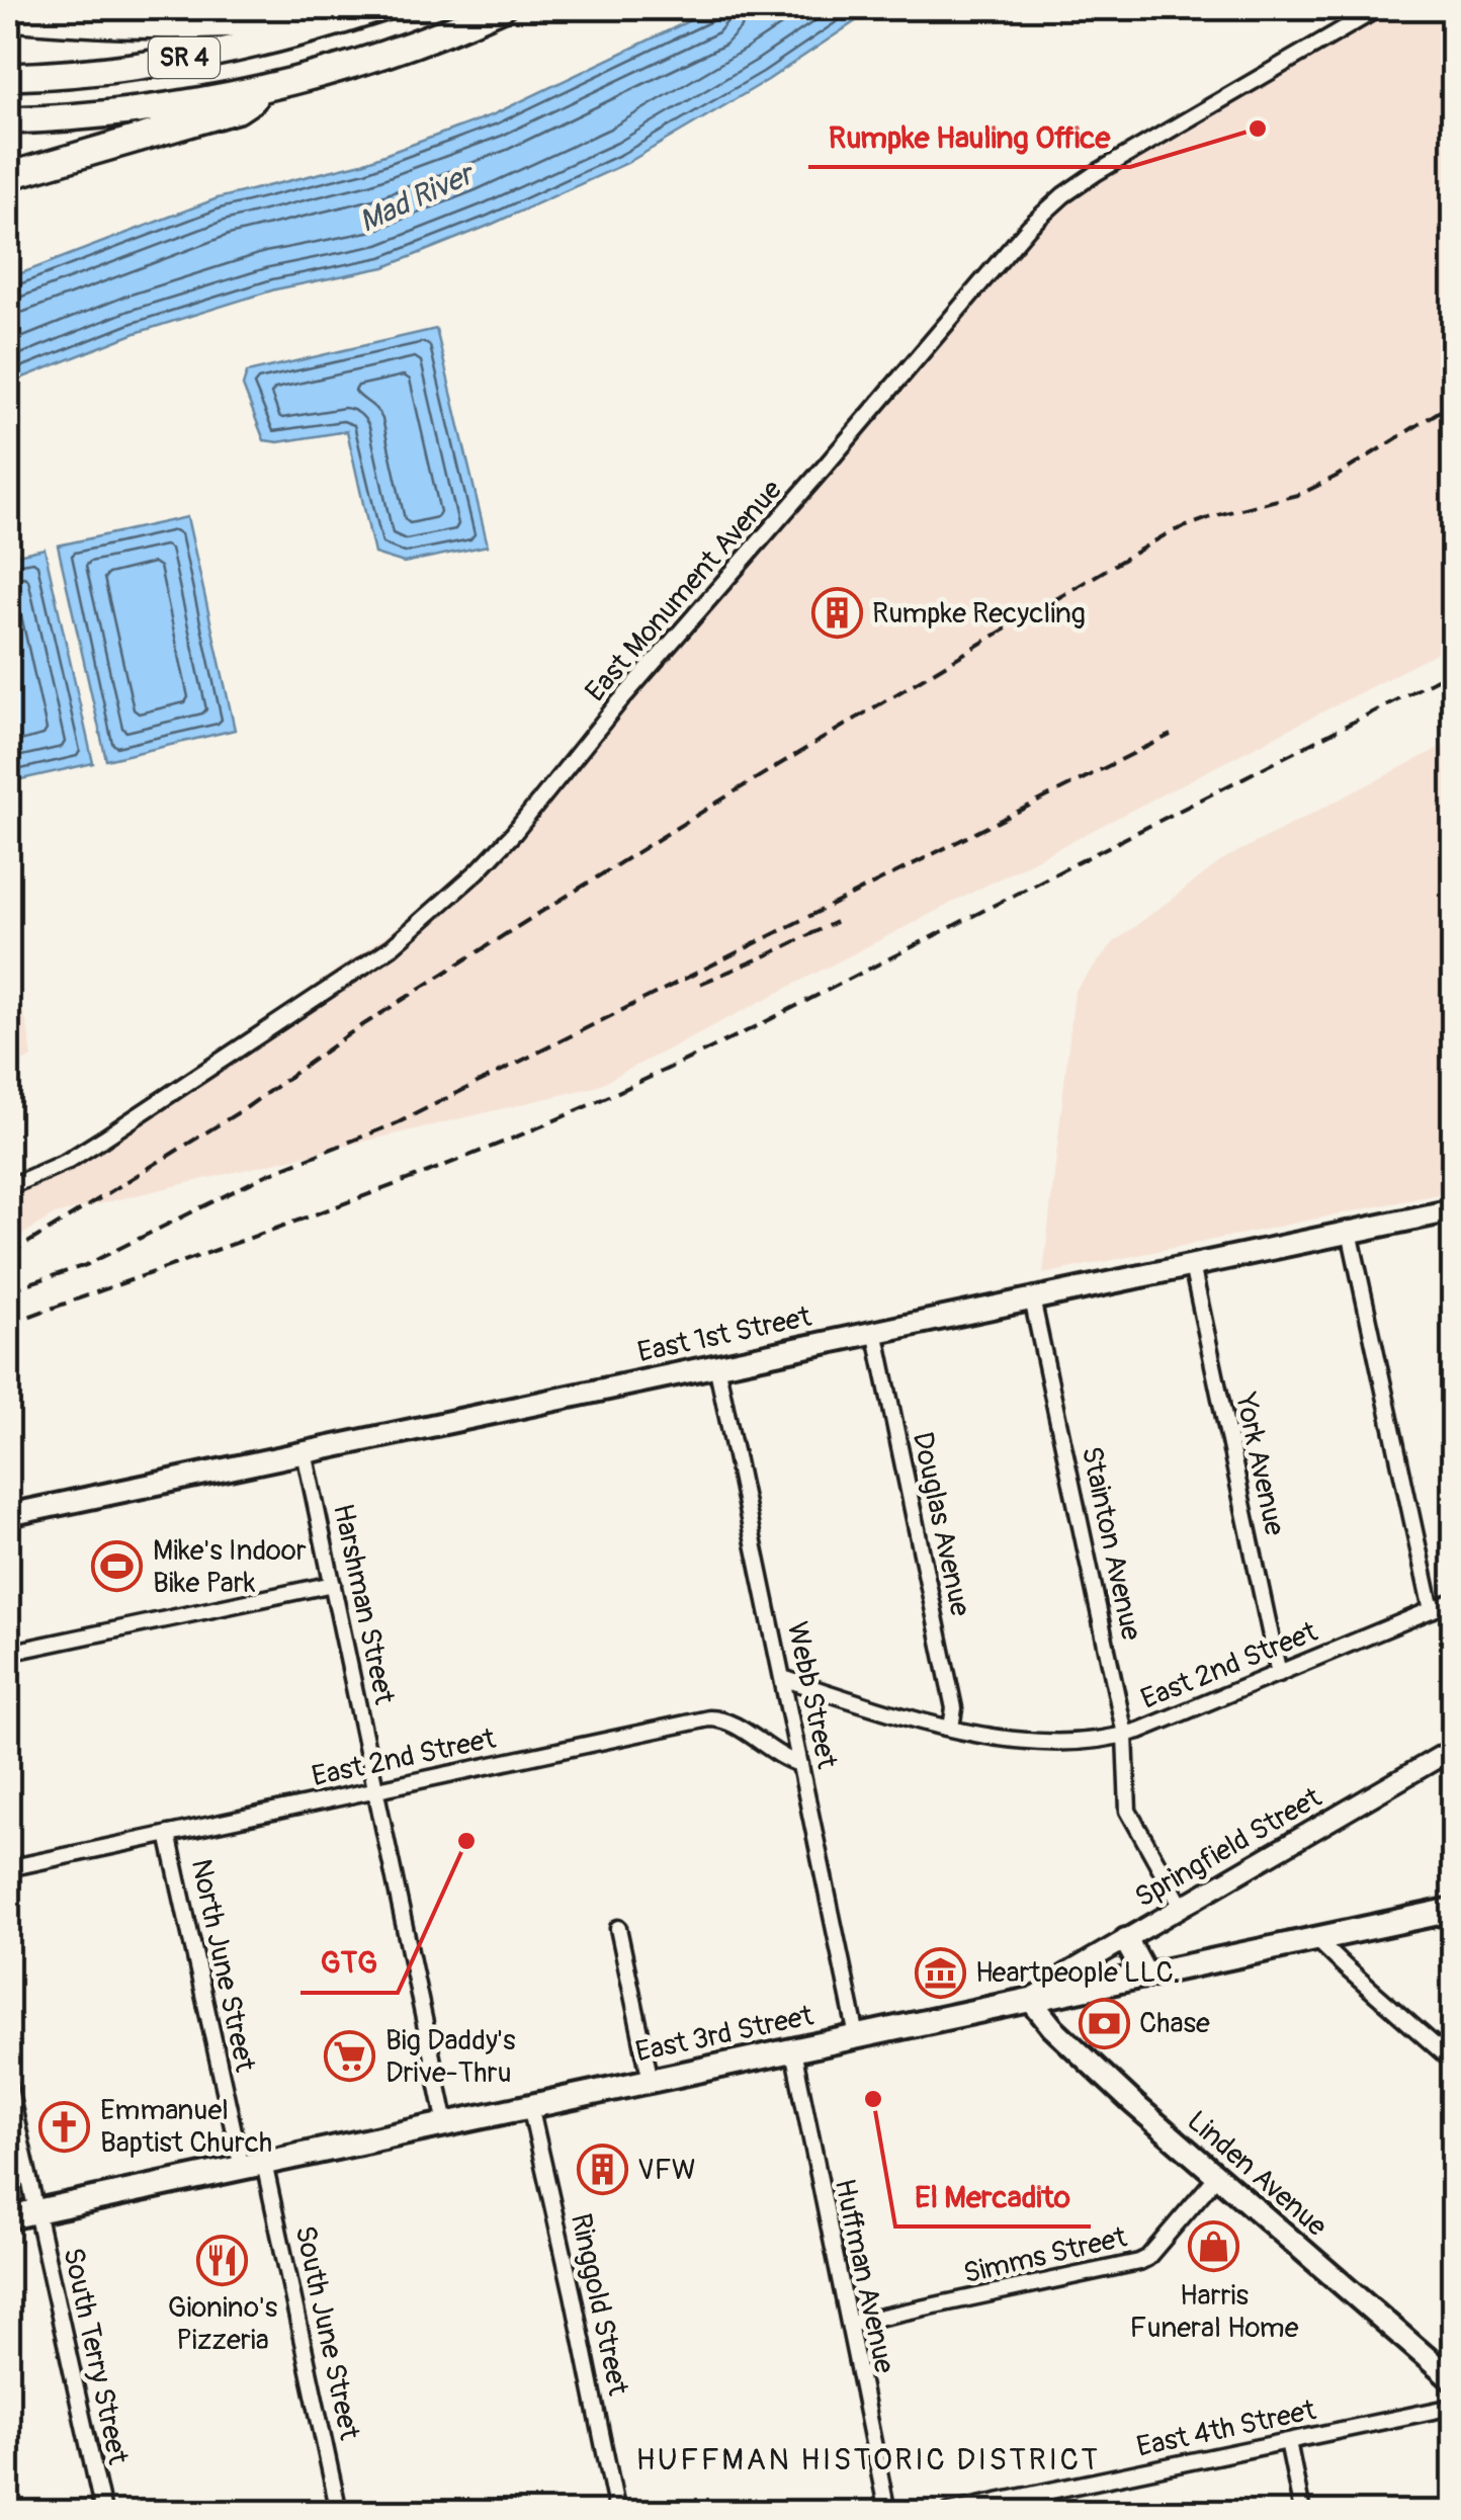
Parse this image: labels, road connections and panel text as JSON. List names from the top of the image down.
{
  "streets": {
    "highway": ["SR 4"],
    "main road": ["East 1st Street", "East 3rd Street", "Linden Avenue"],
    "street": [
      "East Monument Avenue",
      "York Avenue",
      "Douglas Avenue",
      "Stainton Avenue",
      "Harshman Street",
      "East 2nd Street",
      "Webb Street",
      "Springfield Street",
      "North June Street",
      "Simms Street",
      "Huffman Avenue",
      "Ringgold Street",
      "South June Street",
      "South Terry Street",
      "East 4th Street"
    ]
  },
  "crossings": [
    ["East 1st Street", "York Avenue"],
    ["East 1st Street", "Douglas Avenue"],
    ["East 1st Street", "Stainton Avenue"],
    ["East 1st Street", "Harshman Street"],
    ["East 1st Street", "Webb Street"],
    ["York Avenue", "East 2nd Street"],
    ["Douglas Avenue", "East 2nd Street"],
    ["Stainton Avenue", "East 2nd Street"],
    ["Stainton Avenue", "Springfield Street"],
    ["Harshman Street", "East 2nd Street"],
    ["Harshman Street", "East 3rd Street"],
    ["East 2nd Street", "Webb Street"],
    ["East 2nd Street", "North June Street"],
    ["Webb Street", "East 3rd Street"],
    ["Springfield Street", "East 3rd Street"],
    ["Springfield Street", "Linden Avenue"],
    ["North June Street", "East 3rd Street"],
    ["North June Street", "South June Street"],
    ["East 3rd Street", "Linden Avenue"],
    ["East 3rd Street", "Huffman Avenue"],
    ["East 3rd Street", "Ringgold Street"],
    ["East 3rd Street", "South June Street"],
    ["East 3rd Street", "South Terry Street"],
    ["Linden Avenue", "Simms Street"],
    ["Simms Street", "Huffman Avenue"]
  ],
  "districts": ["HUFFMAN HISTORIC DISTRICT"],
  "water": ["Mad River"],
  "places": {
    "other": ["Rumpke Hauling Office", "GTG", "El Mercadito"],
    "building": ["Rumpke Recycling", "VFW"],
    "sports": ["Mike's Indoor Bike Park"],
    "museum": ["Heartpeople LLC."],
    "bank": ["Chase"],
    "supermarket": ["Big Daddy's Drive-Thru"],
    "church": ["Emmanuel Baptist Church"],
    "shop": ["Harris Funeral Home"],
    "restaurant": ["Gionino's Pizzeria"]
  }
}
